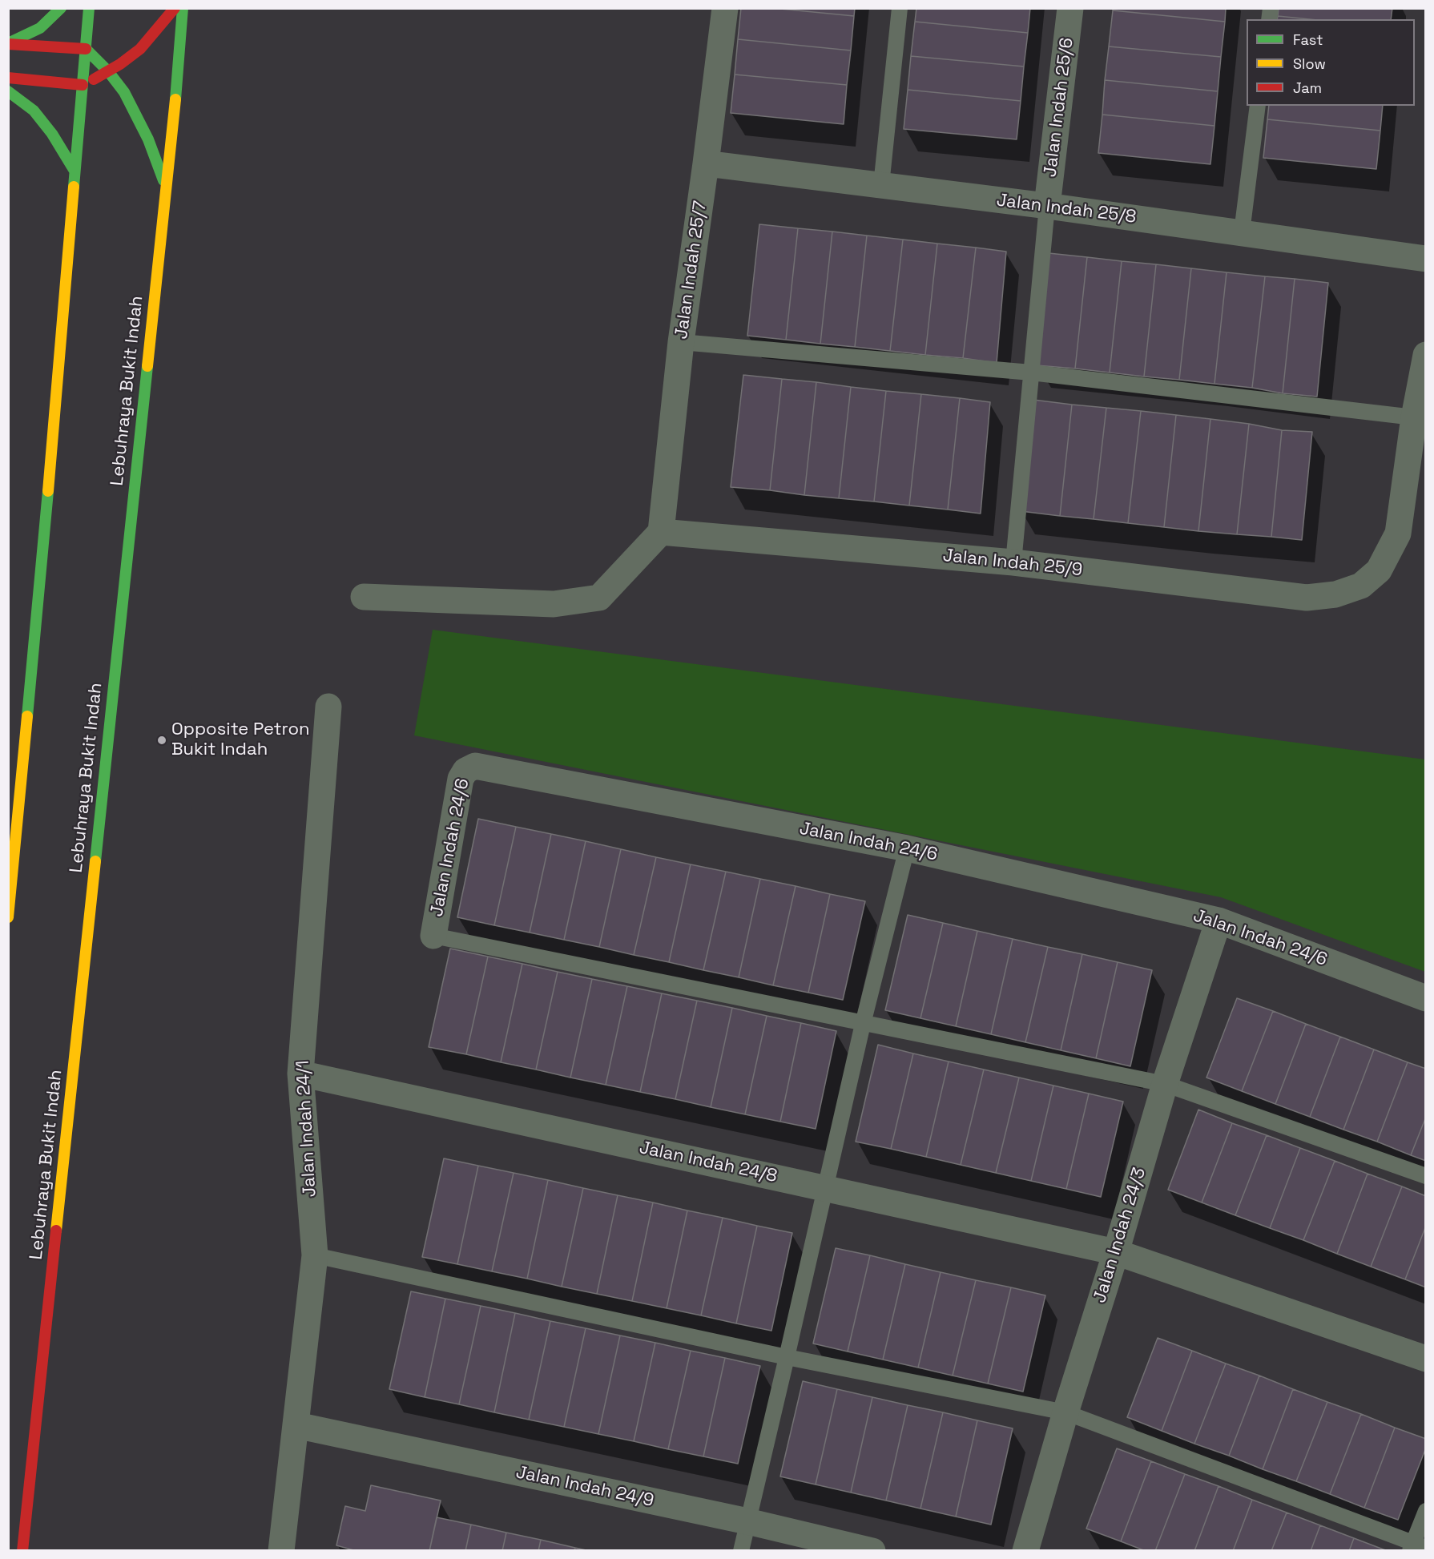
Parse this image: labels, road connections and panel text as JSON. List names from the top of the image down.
{
  "streets": {
    "main road": ["Lebuhraya Bukit Indah"],
    "street": [
      "Jalan Indah 25/6",
      "Jalan Indah 25/8",
      "Jalan Indah 25/7",
      "Jalan Indah 25/9",
      "Jalan Indah 24/6",
      "Jalan Indah 24/1",
      "Jalan Indah 24/8",
      "Jalan Indah 24/3",
      "Jalan Indah 24/9"
    ]
  },
  "crossings": [
    ["Jalan Indah 25/6", "Jalan Indah 25/8"],
    ["Jalan Indah 25/8", "Jalan Indah 25/7"],
    ["Jalan Indah 25/7", "Jalan Indah 25/9"],
    ["Jalan Indah 24/6", "Jalan Indah 24/3"],
    ["Jalan Indah 24/1", "Jalan Indah 24/8"],
    ["Jalan Indah 24/1", "Jalan Indah 24/9"],
    ["Jalan Indah 24/8", "Jalan Indah 24/3"]
  ],
  "places": ["Opposite Petron Bukit Indah"],
  "legend": ["Fast", "Slow", "Jam"]
}
